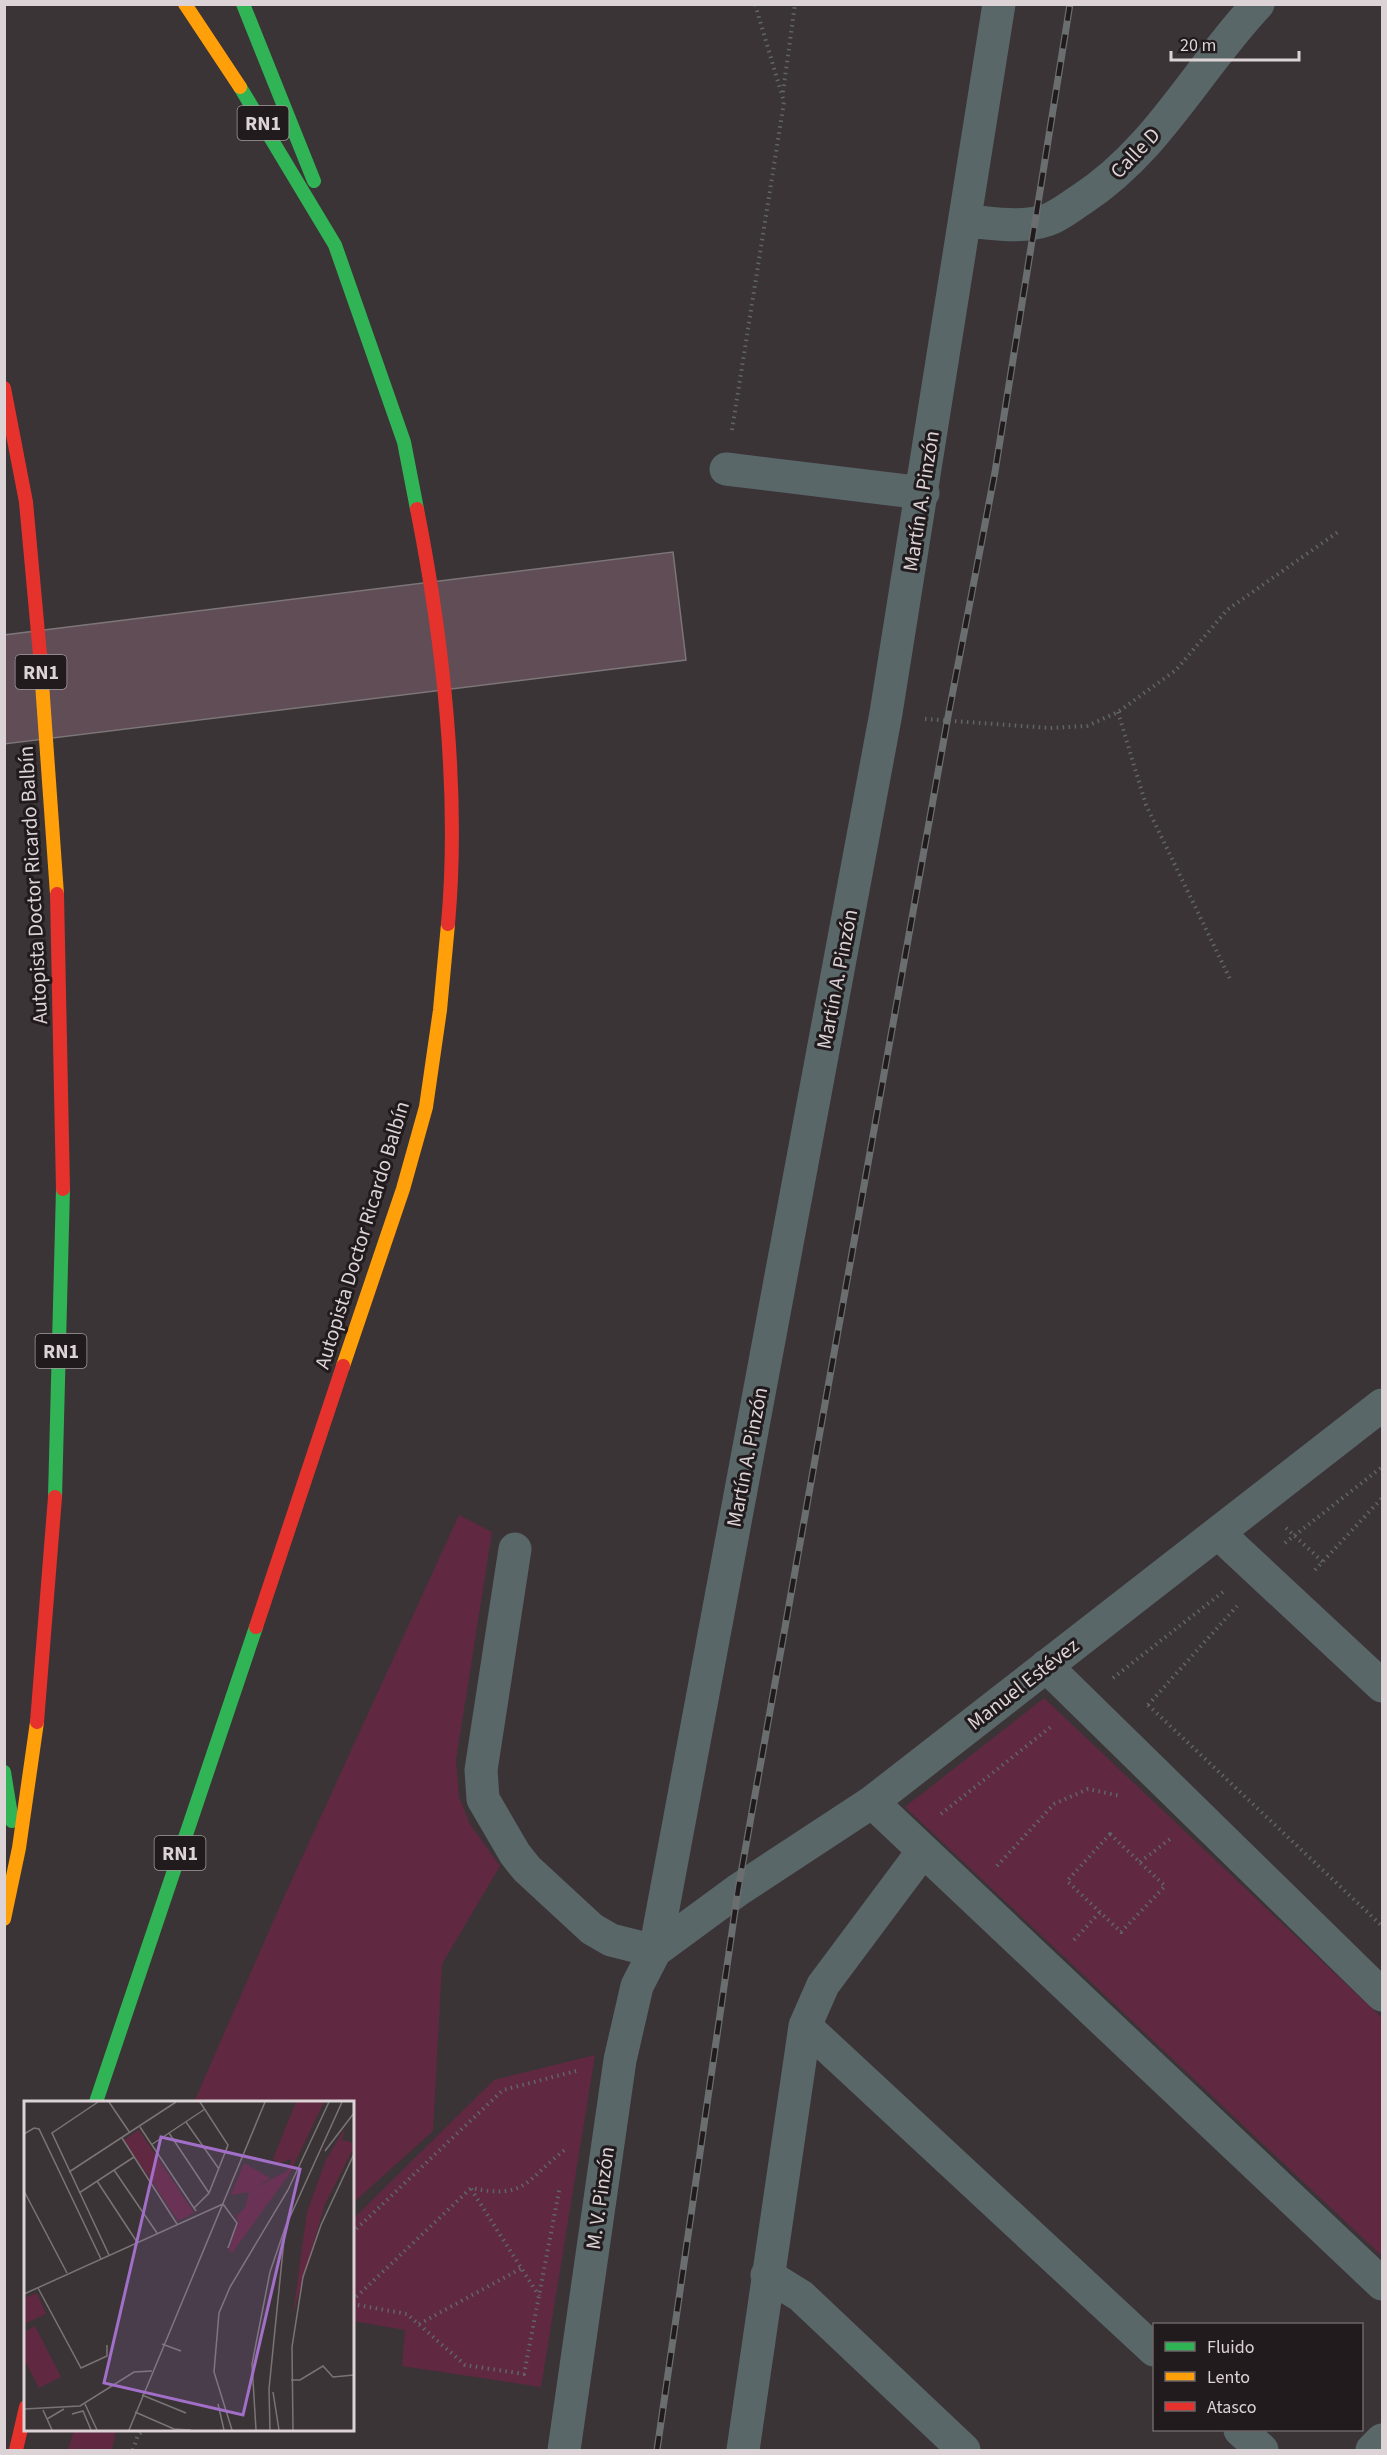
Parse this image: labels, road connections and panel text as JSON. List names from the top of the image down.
{
  "streets": {
    "highway": ["RN1", "Autopista Doctor Ricardo Balbín"],
    "street": [
      "Calle D",
      "Martín A. Pinzón",
      "Manuel Estévez",
      "M. V. Pinzón"
    ]
  },
  "crossings": [
    ["Calle D", "Martín A. Pinzón"],
    ["Martín A. Pinzón", "Manuel Estévez"],
    ["Martín A. Pinzón", "M. V. Pinzón"],
    ["Manuel Estévez", "M. V. Pinzón"]
  ],
  "legend": ["Fluido", "Lento", "Atasco"],
  "scale_bar": "20 m"
}
